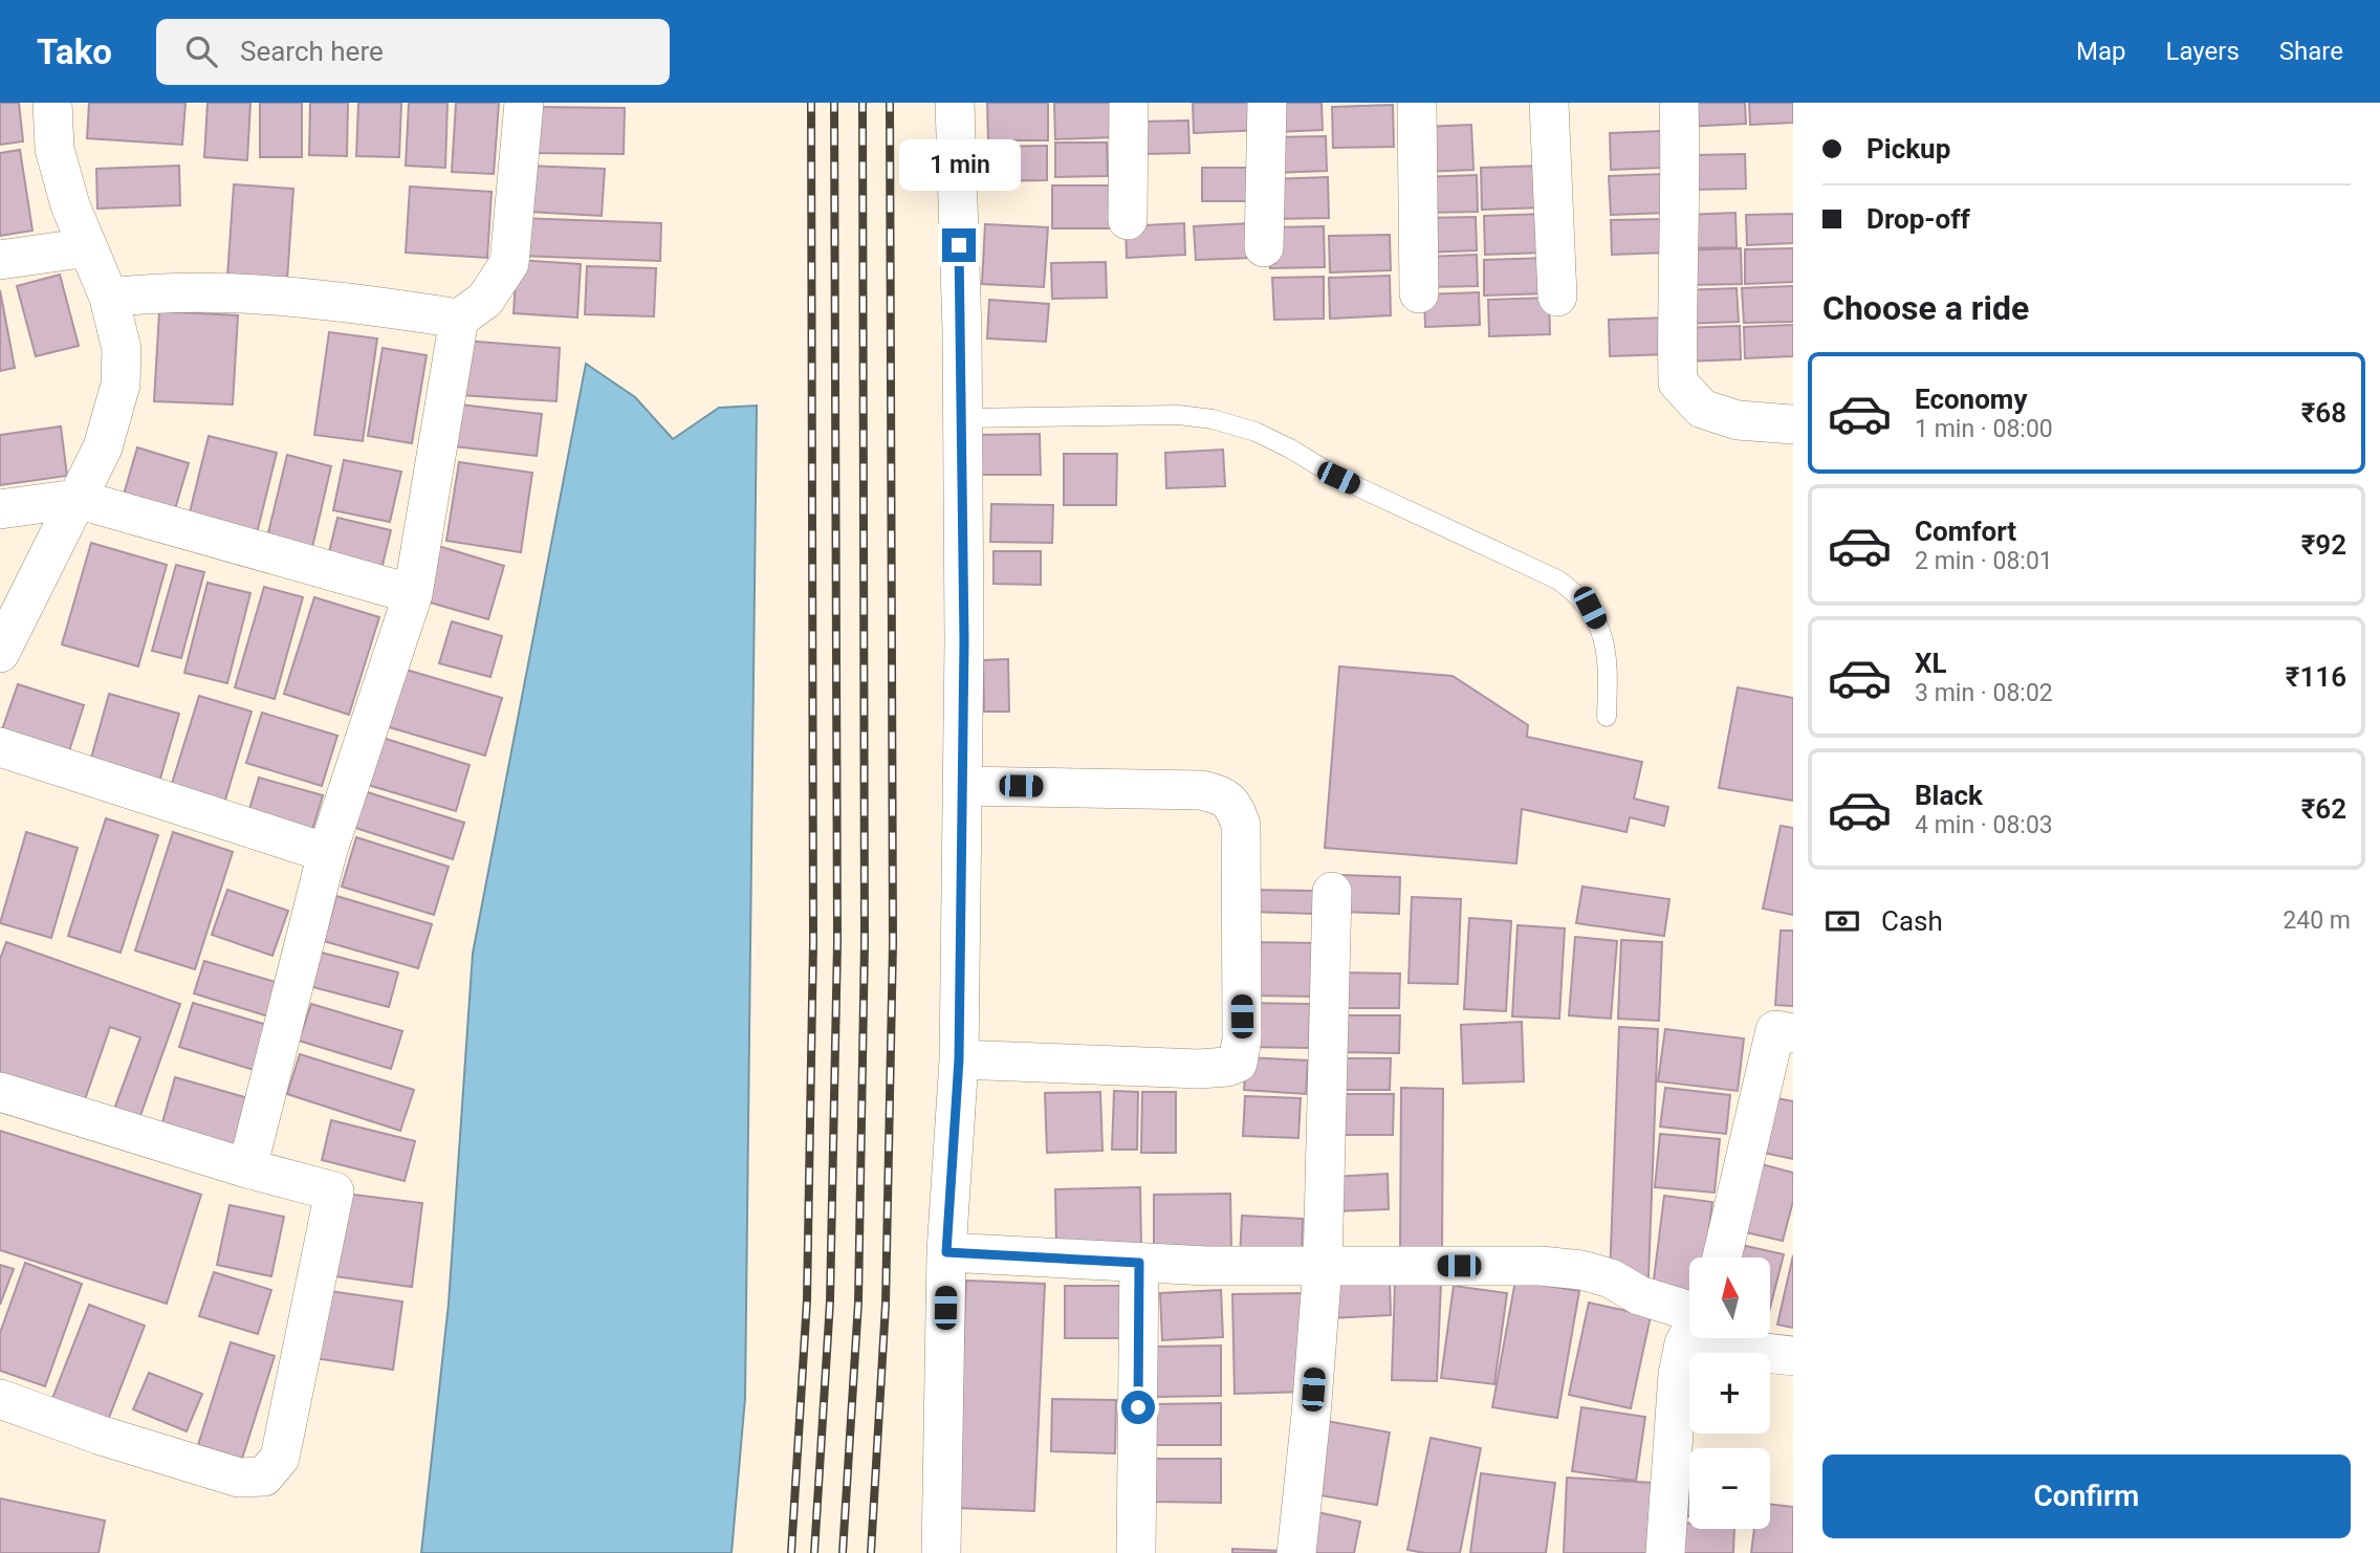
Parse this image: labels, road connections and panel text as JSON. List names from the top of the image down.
{
  "north": "top",
  "page": {
    "header": "Tako",
    "search": "Search here",
    "nav": ["Map", "Layers", "Share"],
    "banner": ["Pickup", "Drop-off"],
    "bubble": "1 min",
    "heading": "Choose a ride",
    "list": [
      {
        "name": "Economy",
        "note": "1 min · 08:00",
        "value": "₹68"
      },
      {
        "name": "Comfort",
        "note": "2 min · 08:01",
        "value": "₹92"
      },
      {
        "name": "XL",
        "note": "3 min · 08:02",
        "value": "₹116"
      },
      {
        "name": "Black",
        "note": "4 min · 08:03",
        "value": "₹62"
      }
    ],
    "pay": ["Cash", "240 m"],
    "map_buttons": ["+", "−"],
    "buttons": "Confirm"
  }
}
